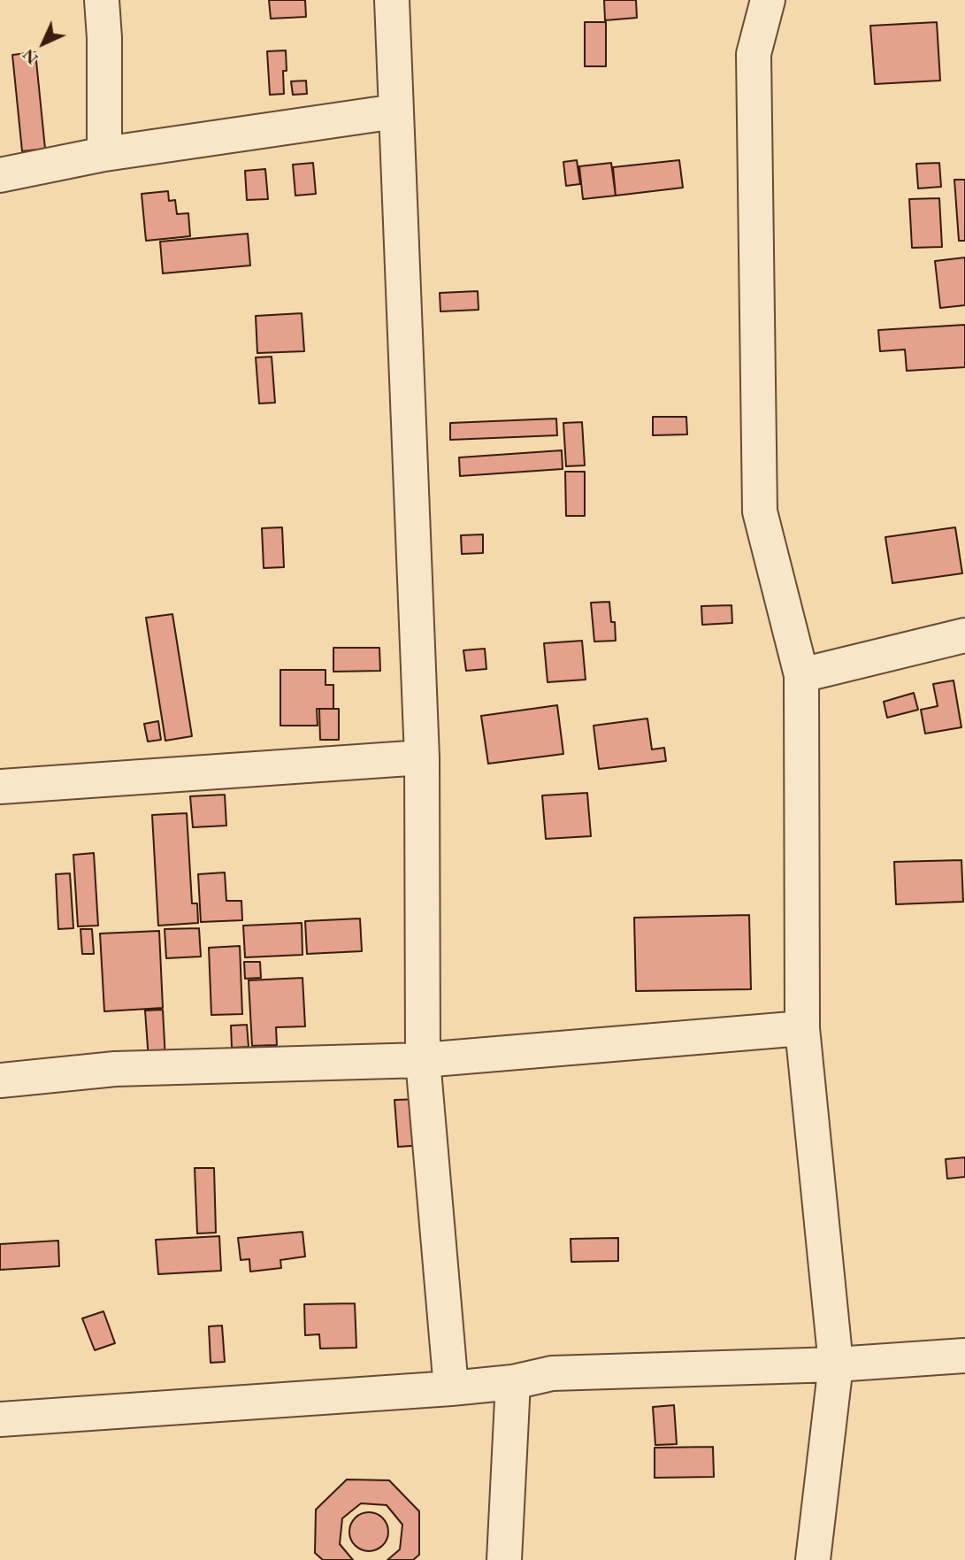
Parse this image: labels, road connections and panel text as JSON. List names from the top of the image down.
{
  "north": "bottom left"
}
